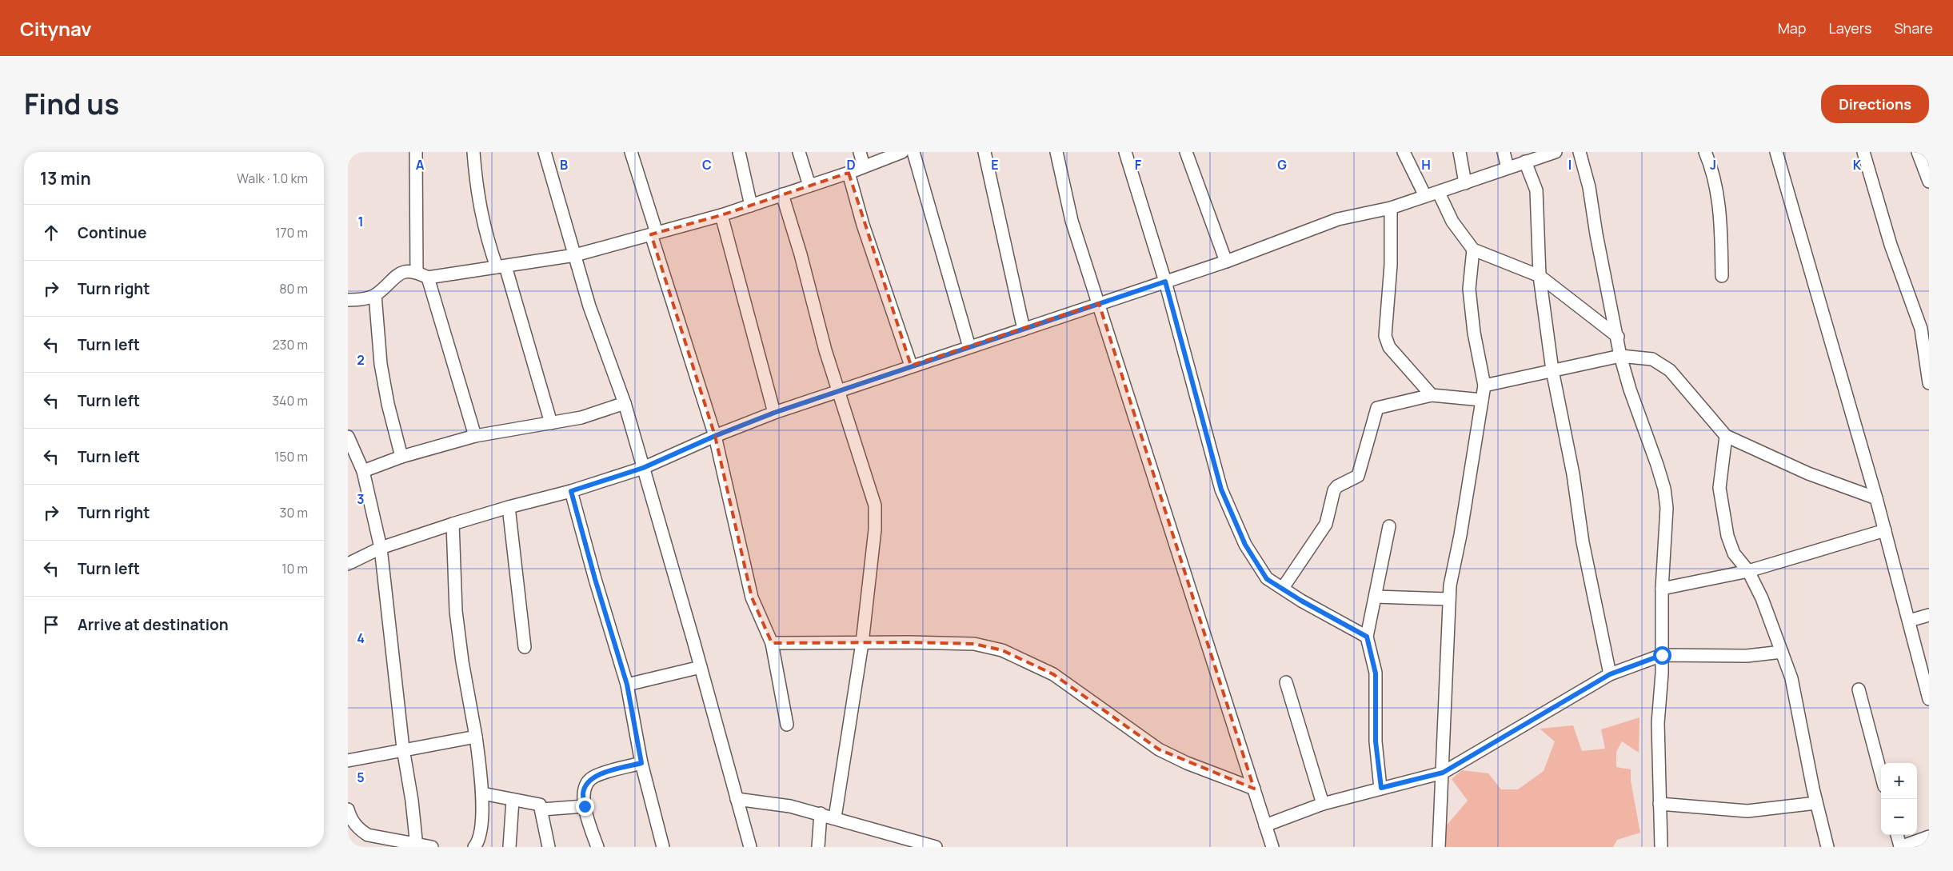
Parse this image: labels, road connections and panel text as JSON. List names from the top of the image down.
{
  "page": {
    "header": "Citynav",
    "nav": ["Map", "Layers", "Share"],
    "title": "Find us",
    "buttons": "Directions",
    "heading": ["13 min", "Walk · 1.0 km"],
    "list": [
      ["Continue", "170 m"],
      ["Turn right", "80 m"],
      ["Turn left", "230 m"],
      ["Turn left", "340 m"],
      ["Turn left", "150 m"],
      ["Turn right", "30 m"],
      ["Turn left", "10 m"],
      "Arrive at destination"
    ],
    "map_buttons": ["+", "−"]
  },
  "grid": {
    "columns": [
      "A",
      "B",
      "C",
      "D",
      "E",
      "F",
      "G",
      "H",
      "I",
      "J",
      "K"
    ],
    "rows": [
      "1",
      "2",
      "3",
      "4",
      "5"
    ]
  }
}
